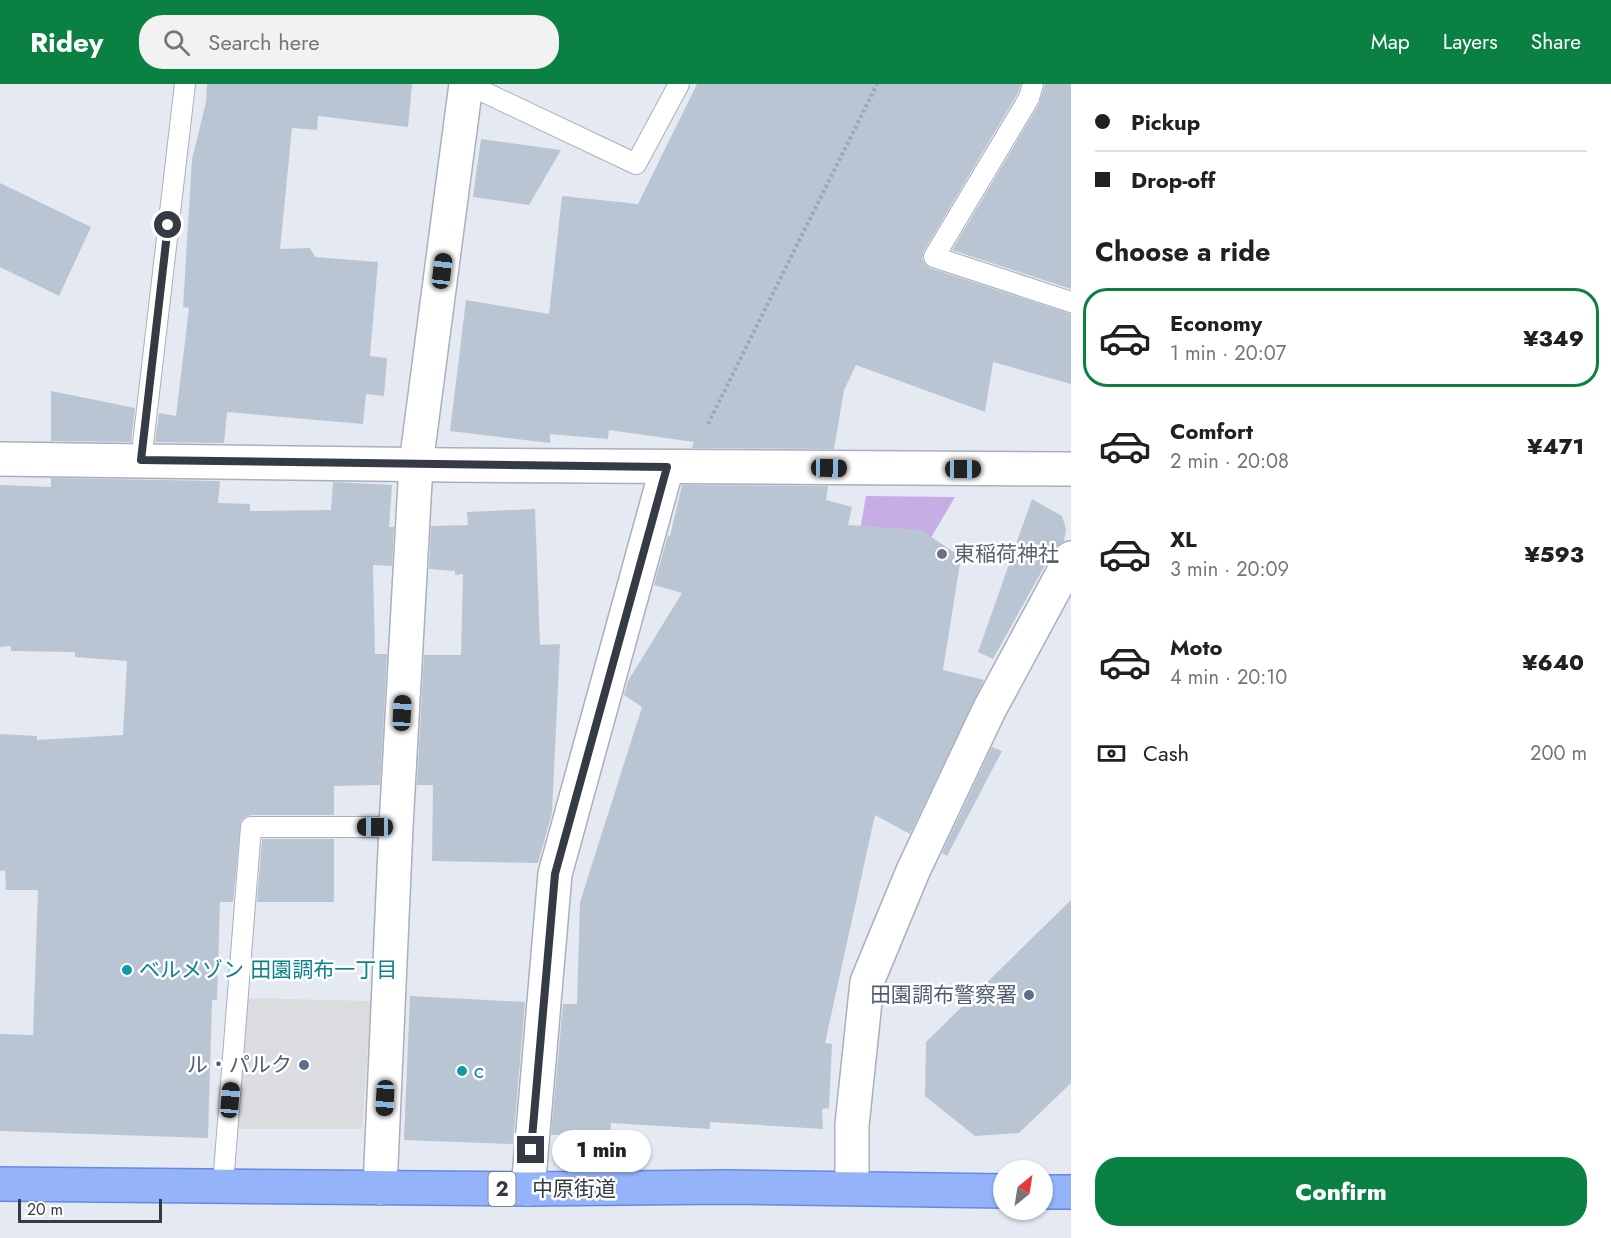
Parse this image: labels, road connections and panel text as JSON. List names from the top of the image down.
{
  "streets": {
    "main road": ["2", "中原街道"]
  },
  "places": [
    "東稲荷神社",
    "ベルメゾン 田園調布一丁目",
    "田園調布警察署",
    "ル・パルク",
    "c"
  ],
  "scale_bar": "20 m",
  "north": "top right",
  "page": {
    "header": "Ridey",
    "search": "Search here",
    "nav": ["Map", "Layers", "Share"],
    "banner": ["Pickup", "Drop-off"],
    "heading": "Choose a ride",
    "list": [
      {
        "name": "Economy",
        "note": "1 min · 20:07",
        "value": "¥349"
      },
      {
        "name": "Comfort",
        "note": "2 min · 20:08",
        "value": "¥471"
      },
      {
        "name": "XL",
        "note": "3 min · 20:09",
        "value": "¥593"
      },
      {
        "name": "Moto",
        "note": "4 min · 20:10",
        "value": "¥640"
      }
    ],
    "pay": ["Cash", "200 m"],
    "bubble": "1 min",
    "buttons": "Confirm",
    "scale": "20 m"
  }
}
